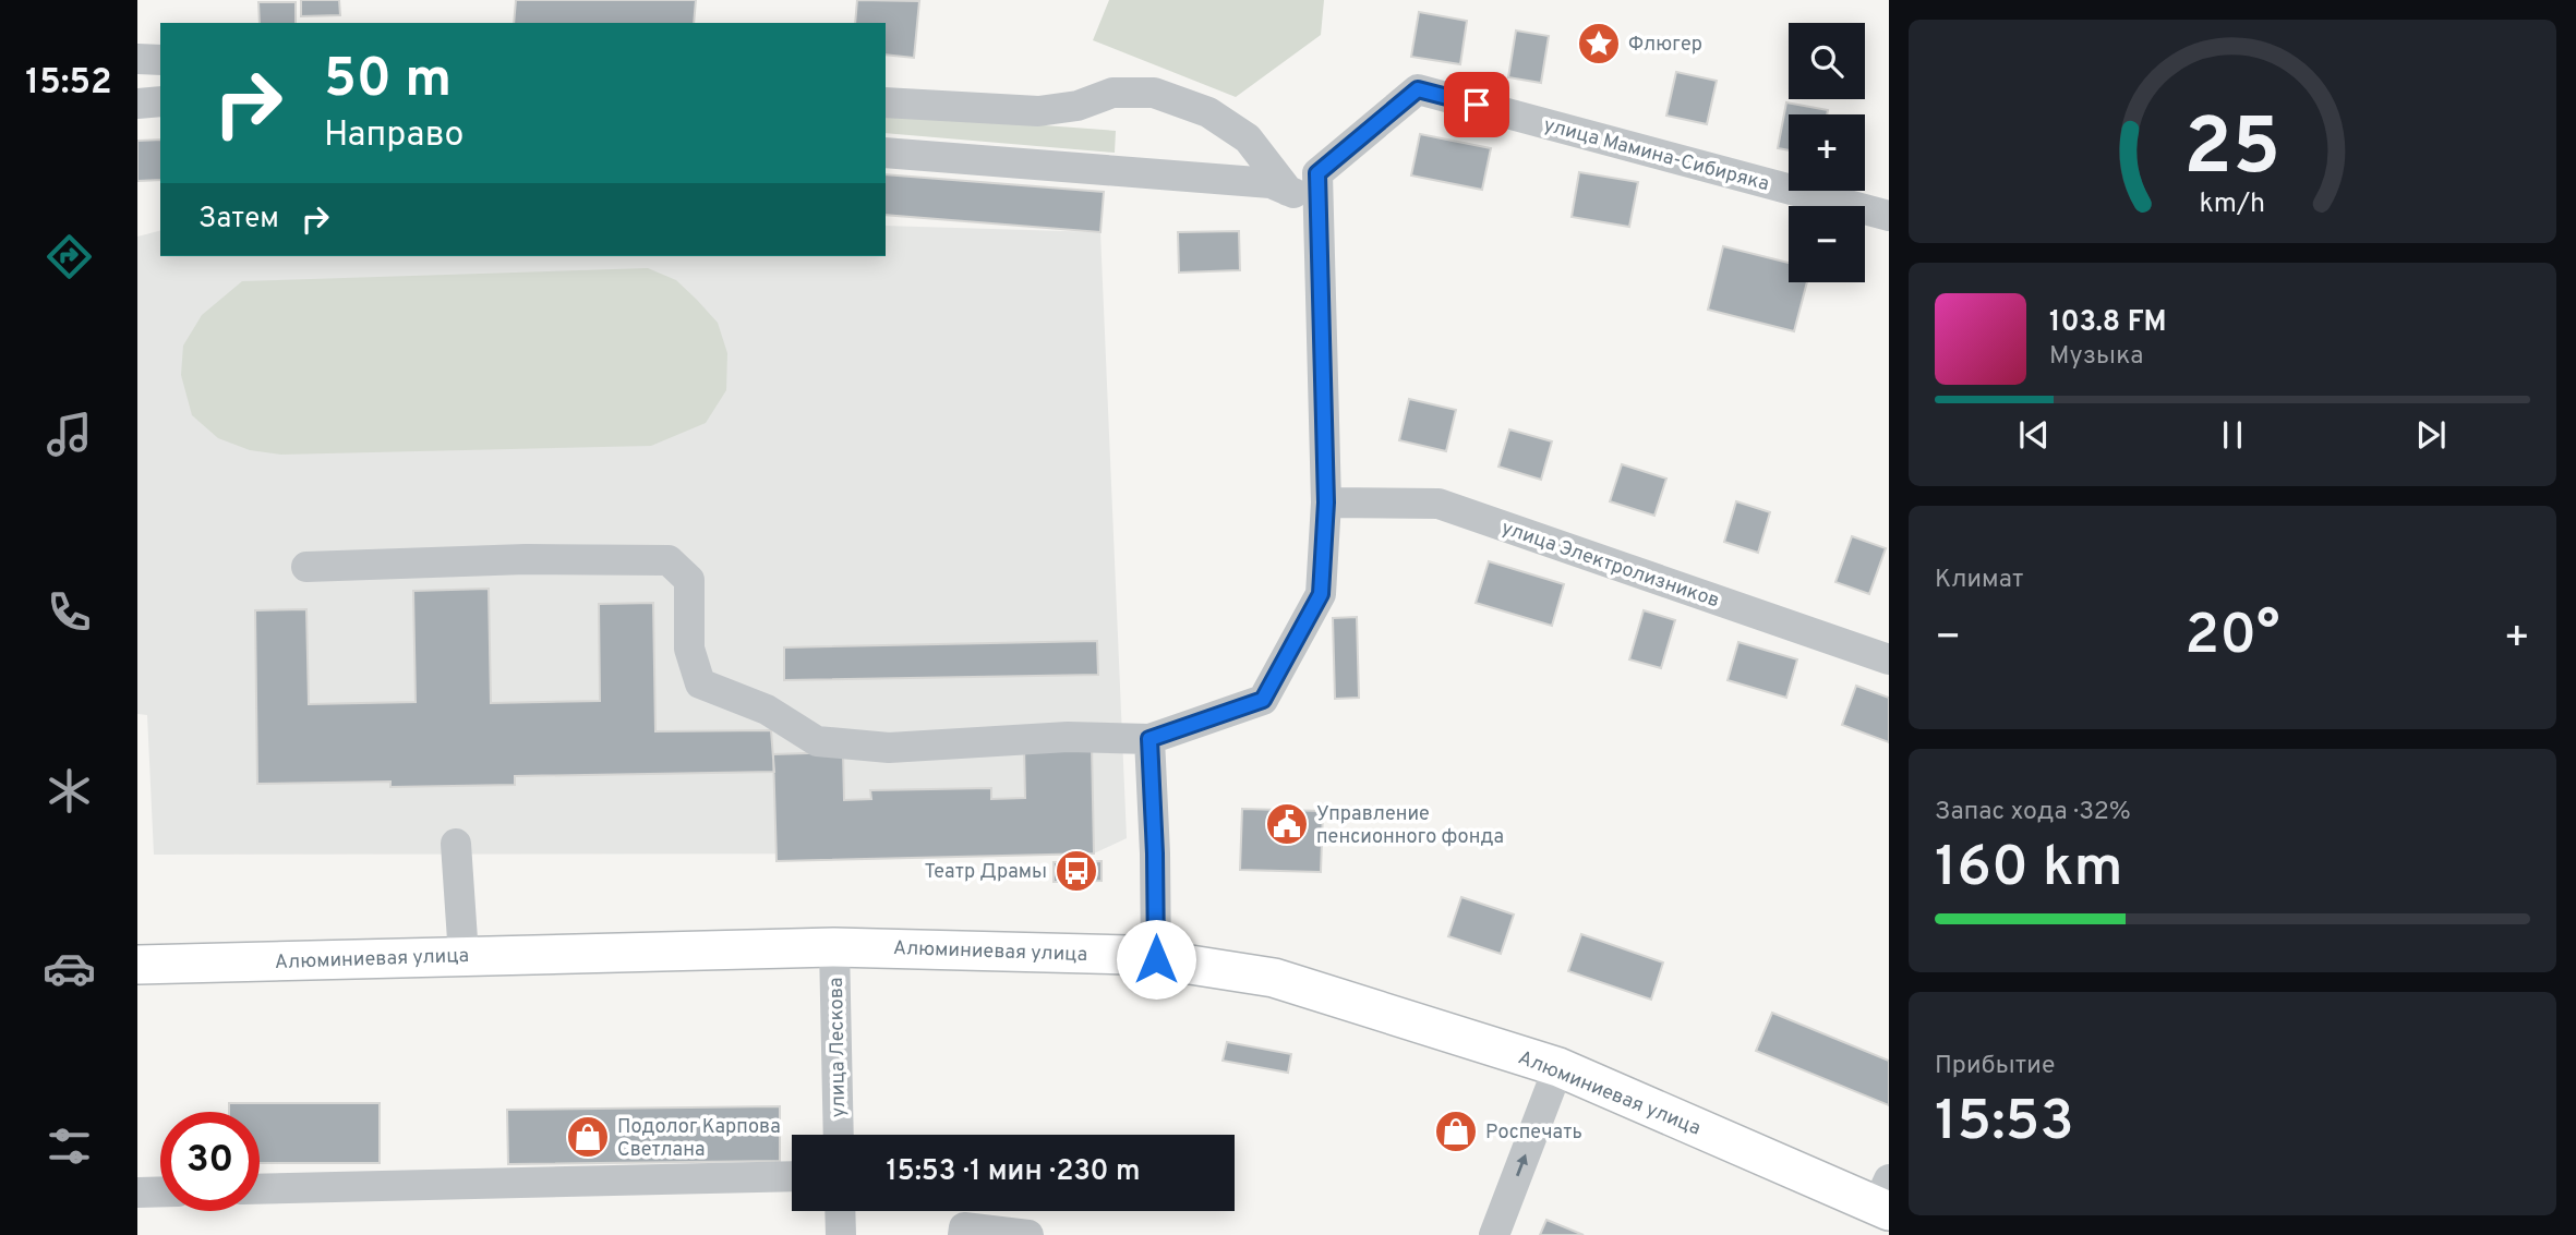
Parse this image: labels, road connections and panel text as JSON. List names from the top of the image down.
{
  "streets": {
    "main road": ["Алюминиевая улица"],
    "street": ["улица Мамина-Сибиряка", "улица Электролизников", "улица Лескова"]
  },
  "crossings": [
    ["Алюминиевая улица", "улица Лескова"]
  ],
  "places": {
    "place": ["Флюгер"],
    "public building": ["Управление пенсионного фонда"],
    "bus stop": ["Театр Драмы"],
    "shop": ["Роспечать", "Подолог Карпова Светлана"]
  },
  "page": {
    "tabs": "15:52",
    "map_buttons": ["+", "−"],
    "turn": ["50 m", "Направо"],
    "then": "Затем",
    "song": ["103.8 FM", "Музыка"],
    "tile": [
      "Климат",
      ["Запас хода · 32%", "160 km"],
      ["Прибытие", "15:53"]
    ],
    "heat": ["−", "20°", "+"],
    "limit": "30",
    "trip": "15:53 · 1 мин · 230 m",
    "gauge": ["25", "km/h"]
  }
}
